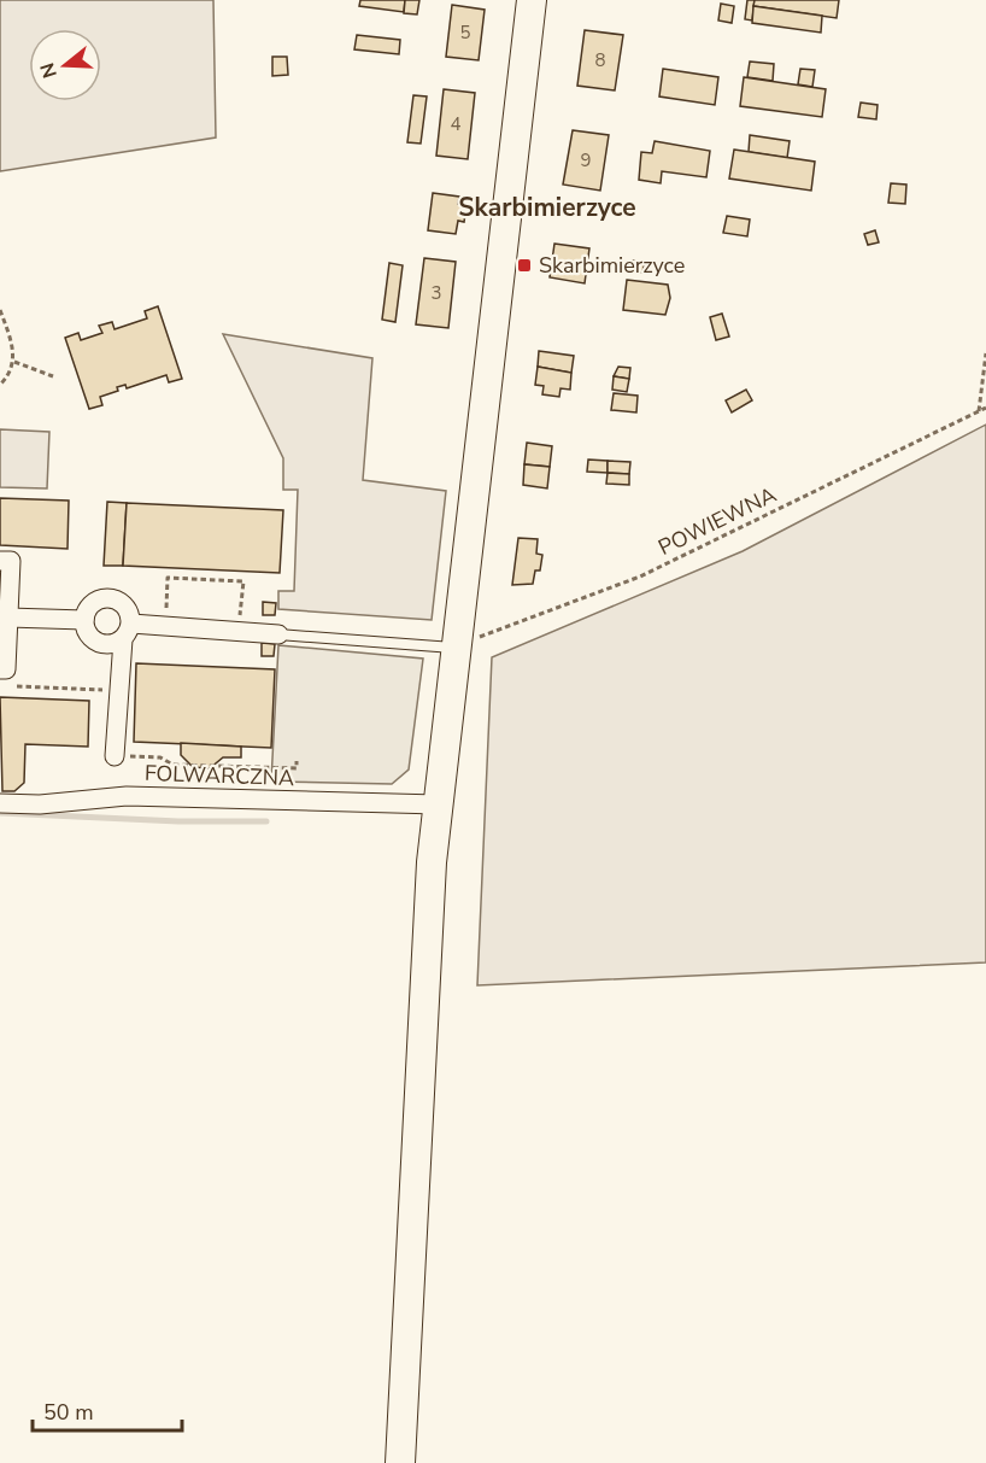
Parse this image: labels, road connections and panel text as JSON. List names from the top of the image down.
{
  "streets": {
    "street": ["FOLWARCZNA"],
    "path": ["POWIEWNA"]
  },
  "districts": ["Skarbimierzyce"],
  "places": {
    "transit": ["Skarbimierzyce"]
  },
  "house_numbers": [
    "5",
    "8",
    "4",
    "9",
    "3"
  ],
  "scale_bar": "50 m",
  "north": "left"
}
